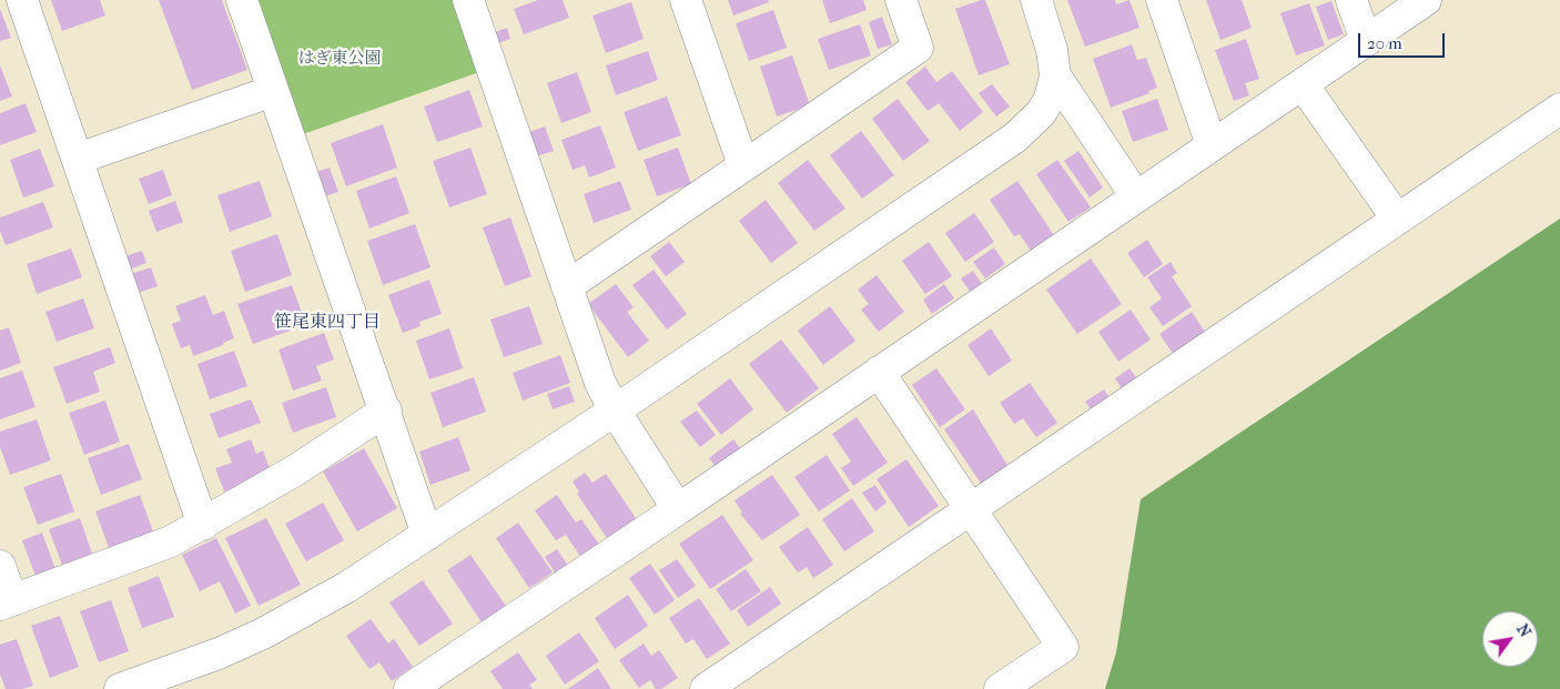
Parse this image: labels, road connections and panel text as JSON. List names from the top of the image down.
{
  "districts": ["笹尾東四丁目"],
  "parks": ["はぎ東公園"],
  "scale_bar": "20 m",
  "north": "top right"
}
